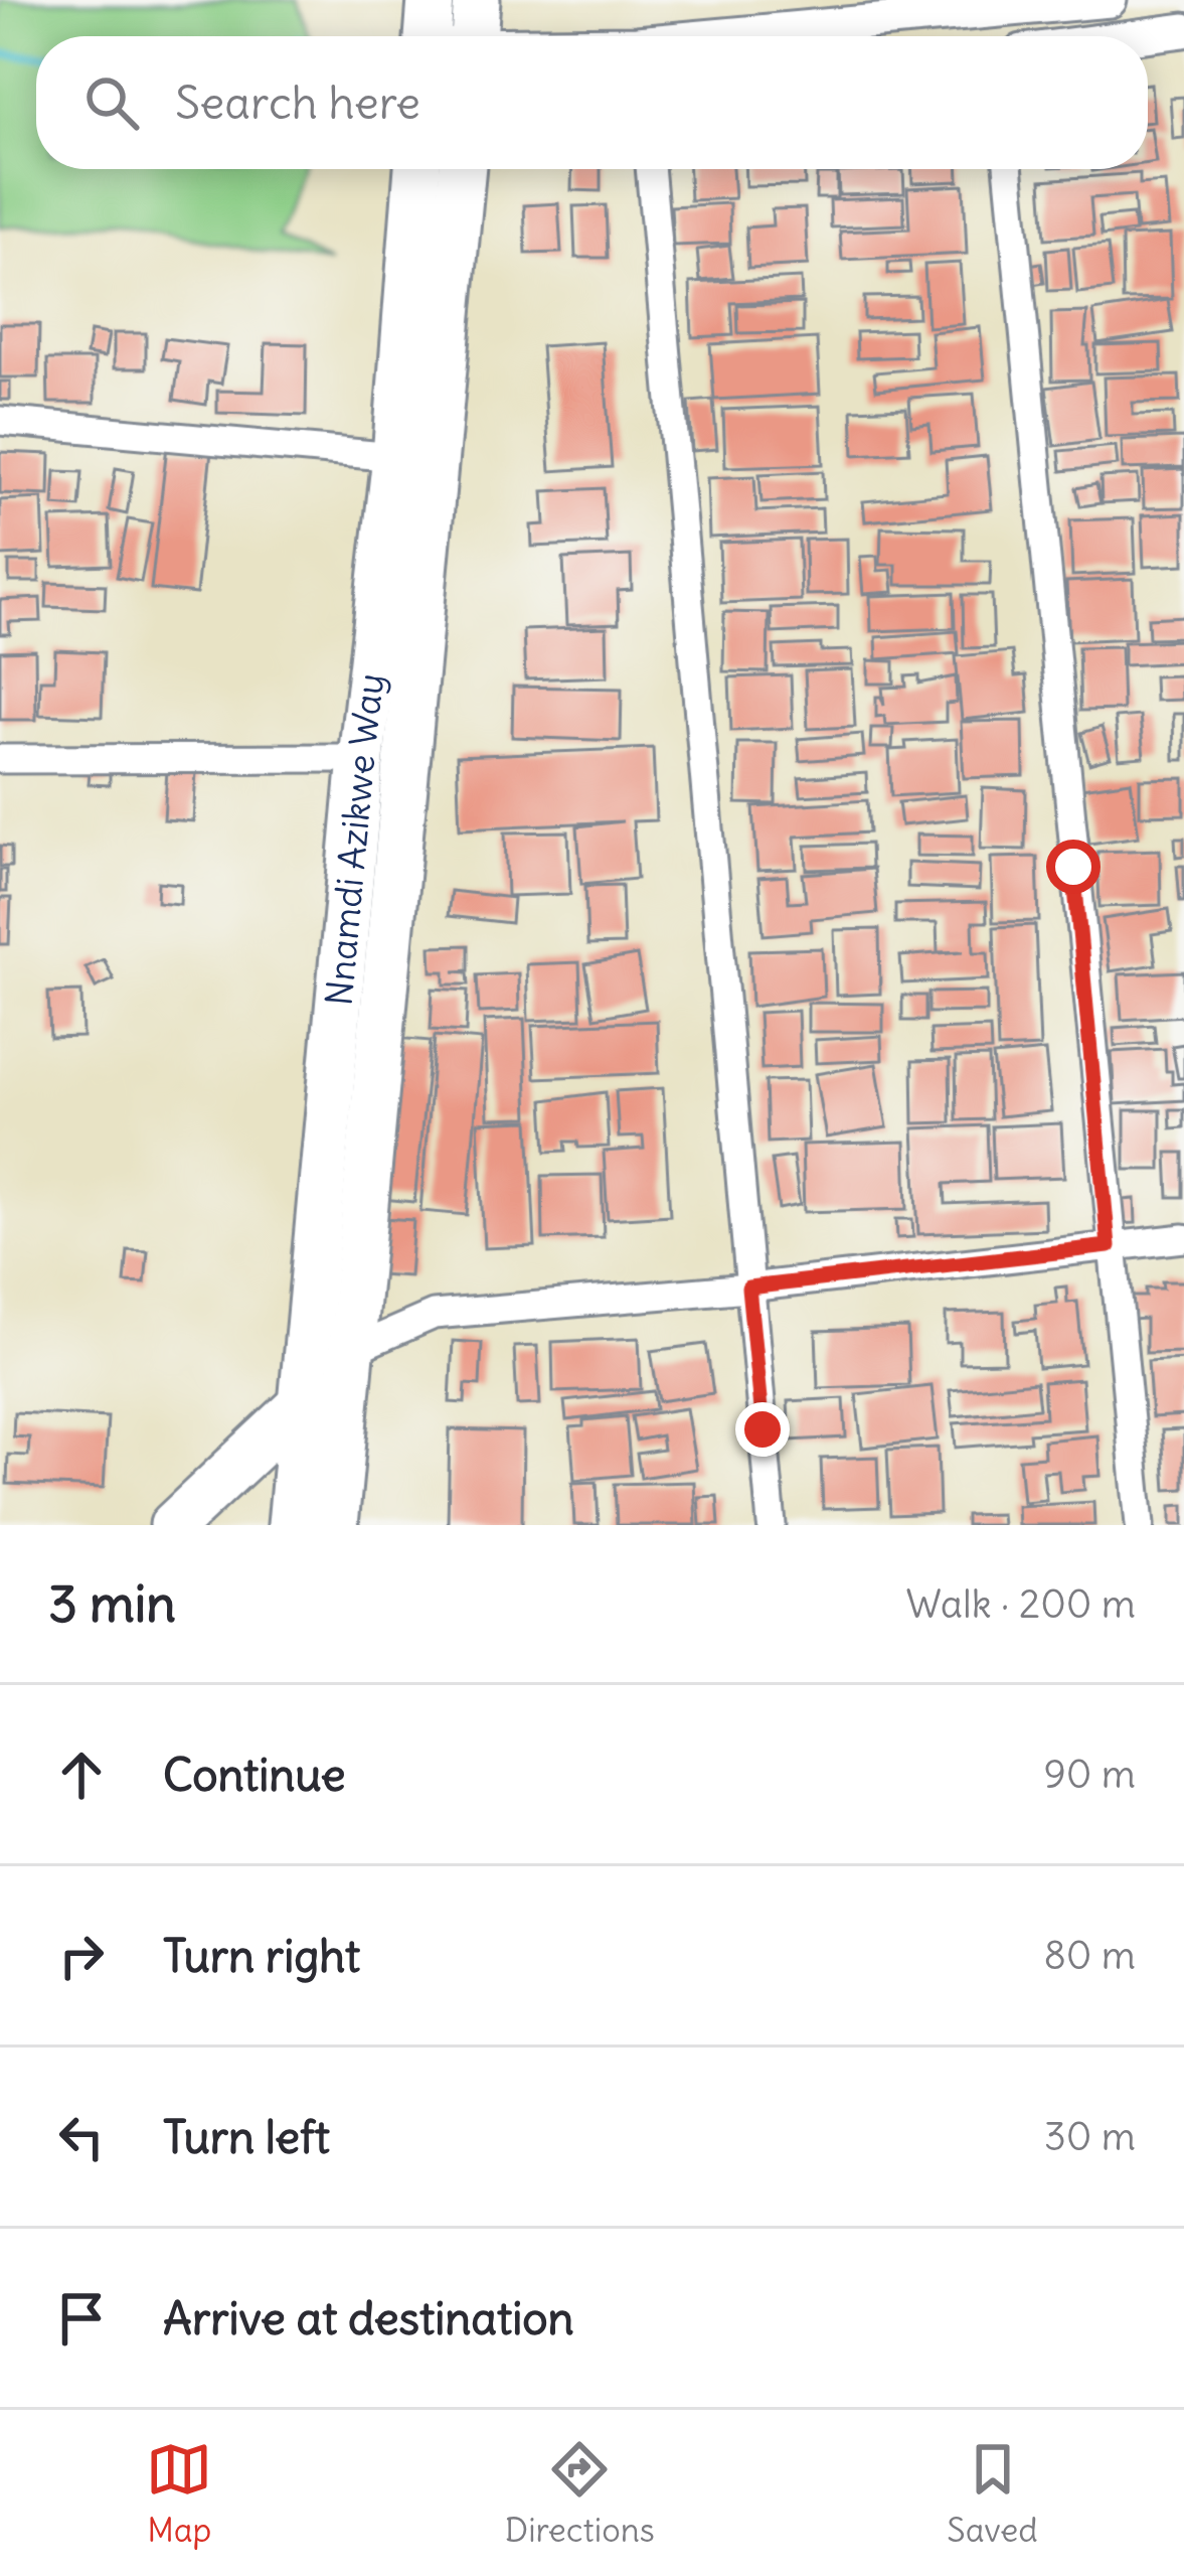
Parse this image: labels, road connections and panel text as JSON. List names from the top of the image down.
{
  "streets": {
    "highway": ["Nnamdi Azikwe Way"]
  },
  "page": {
    "search": "Search here",
    "heading": ["3 min", "Walk · 200 m"],
    "list": [
      ["Continue", "90 m"],
      ["Turn right", "80 m"],
      ["Turn left", "30 m"],
      "Arrive at destination"
    ],
    "nav": ["Map", "Directions", "Saved"]
  }
}
